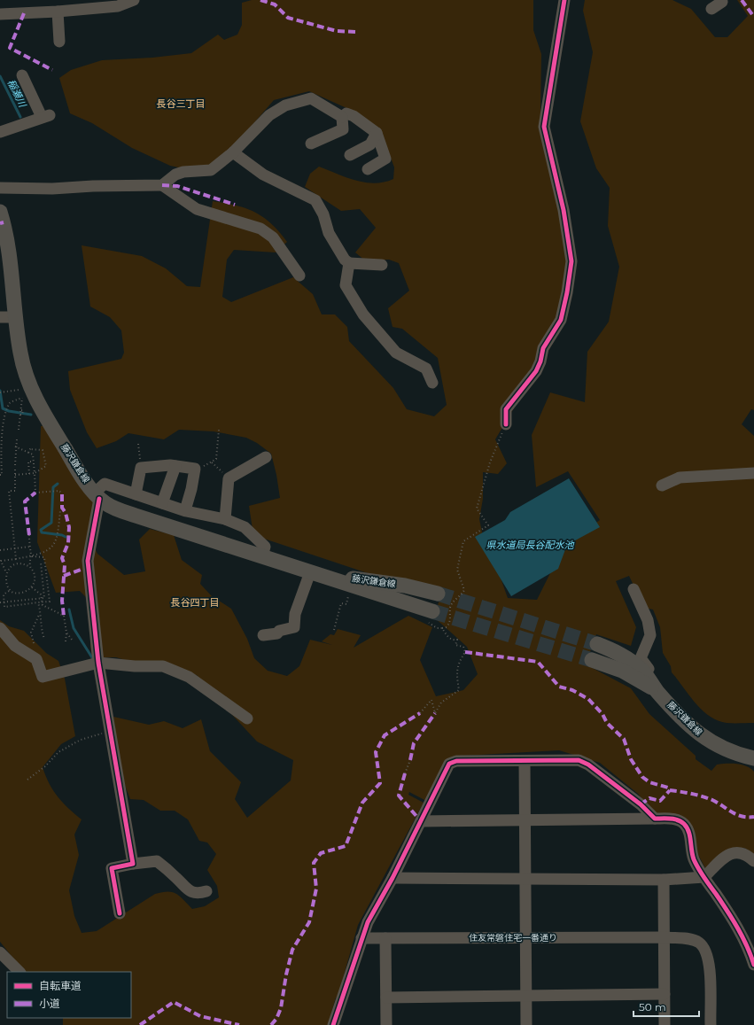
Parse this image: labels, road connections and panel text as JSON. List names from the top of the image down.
{
  "streets": {
    "main road": ["藤沢鎌倉線"],
    "street": ["住友常磐住宅一番通り"]
  },
  "districts": ["長谷三丁目", "長谷四丁目"],
  "water": ["稲瀬川", "県水道局長谷配水池"],
  "legend": ["自転車道", "小道"],
  "scale_bar": "50 m"
}
